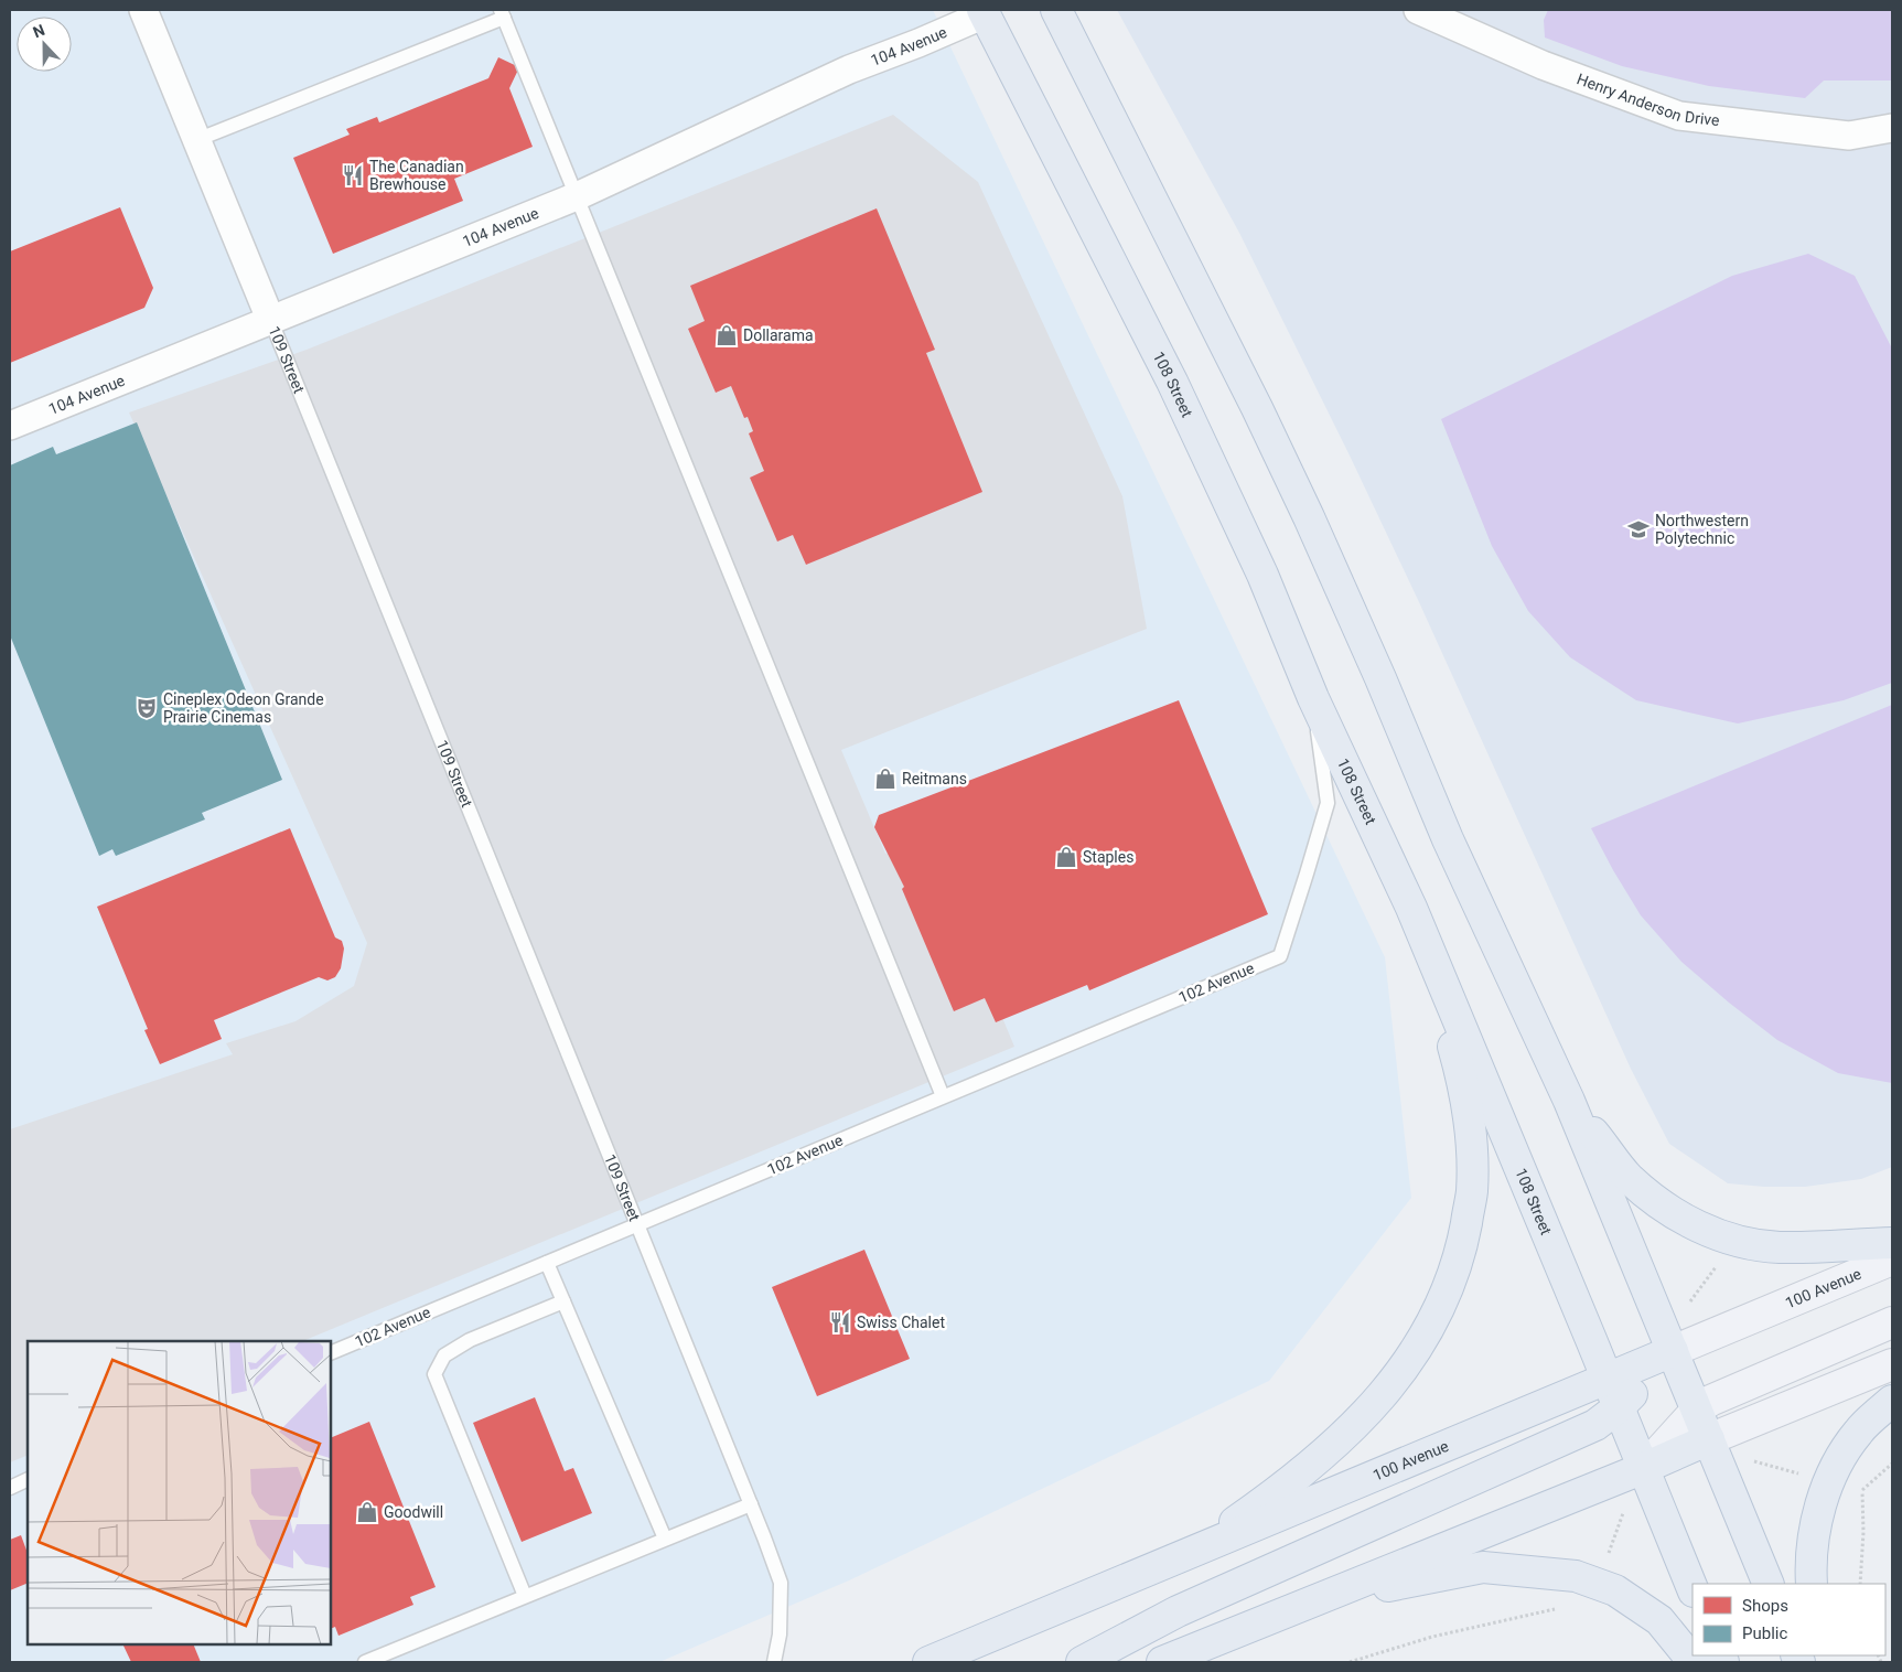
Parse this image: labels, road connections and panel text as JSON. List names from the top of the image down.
{
  "streets": {
    "main road": ["108 Street", "100 Avenue"],
    "street": ["104 Avenue", "Henry Anderson Drive", "109 Street"],
    "lane": ["102 Avenue"]
  },
  "crossings": [
    ["104 Avenue", "109 Street"],
    ["104 Avenue", "108 Street"],
    ["109 Street", "102 Avenue"],
    ["108 Street", "102 Avenue"],
    ["108 Street", "100 Avenue"]
  ],
  "places": {
    "restaurant": ["The Canadian Brewhouse", "Swiss Chalet"],
    "shop": [
      "Dollarama",
      "Reitmans",
      "Staples",
      "Goodwill"
    ],
    "school or university": ["Northwestern Polytechnic"],
    "theatre": ["Cineplex Odeon Grande Prairie Cinemas"]
  },
  "legend": ["Shops", "Public"],
  "north": "top"
}
